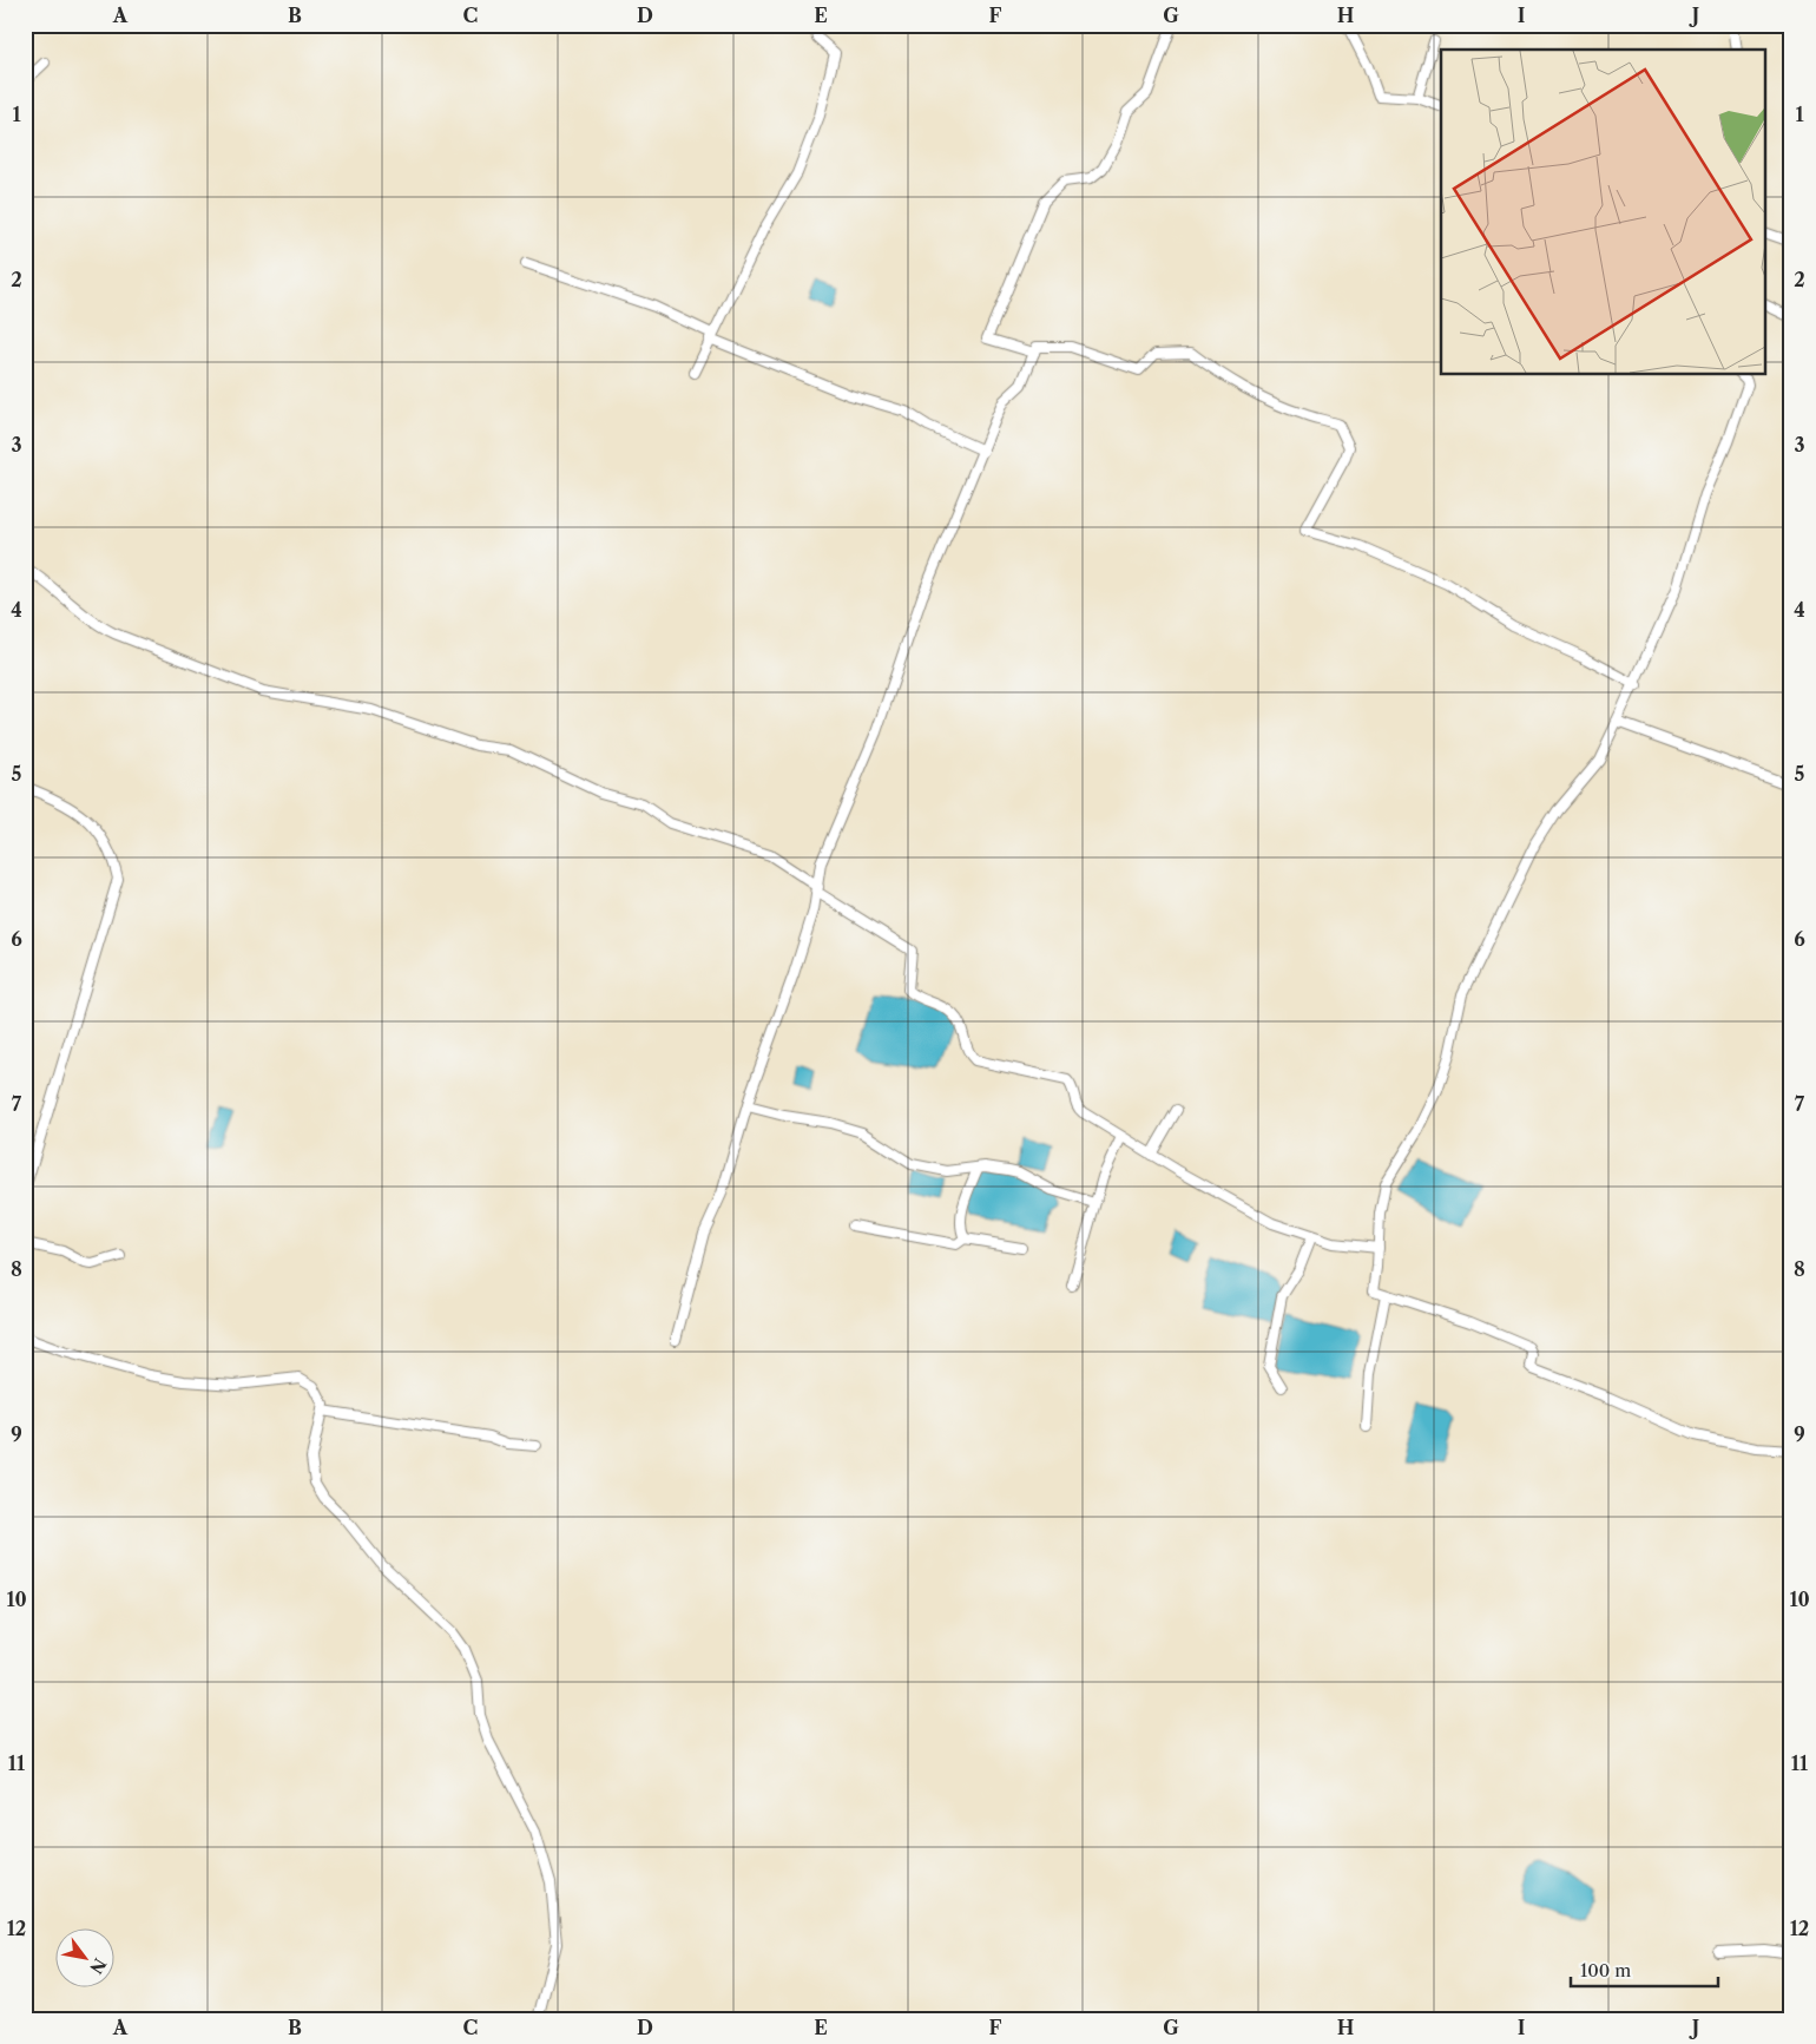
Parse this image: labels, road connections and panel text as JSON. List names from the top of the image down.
{
  "scale_bar": "100 m",
  "north": "bottom right",
  "grid": {
    "columns": [
      "A",
      "B",
      "C",
      "D",
      "E",
      "F",
      "G",
      "H",
      "I",
      "J"
    ],
    "rows": [
      "1",
      "2",
      "3",
      "4",
      "5",
      "6",
      "7",
      "8",
      "9",
      "10",
      "11",
      "12"
    ]
  }
}
